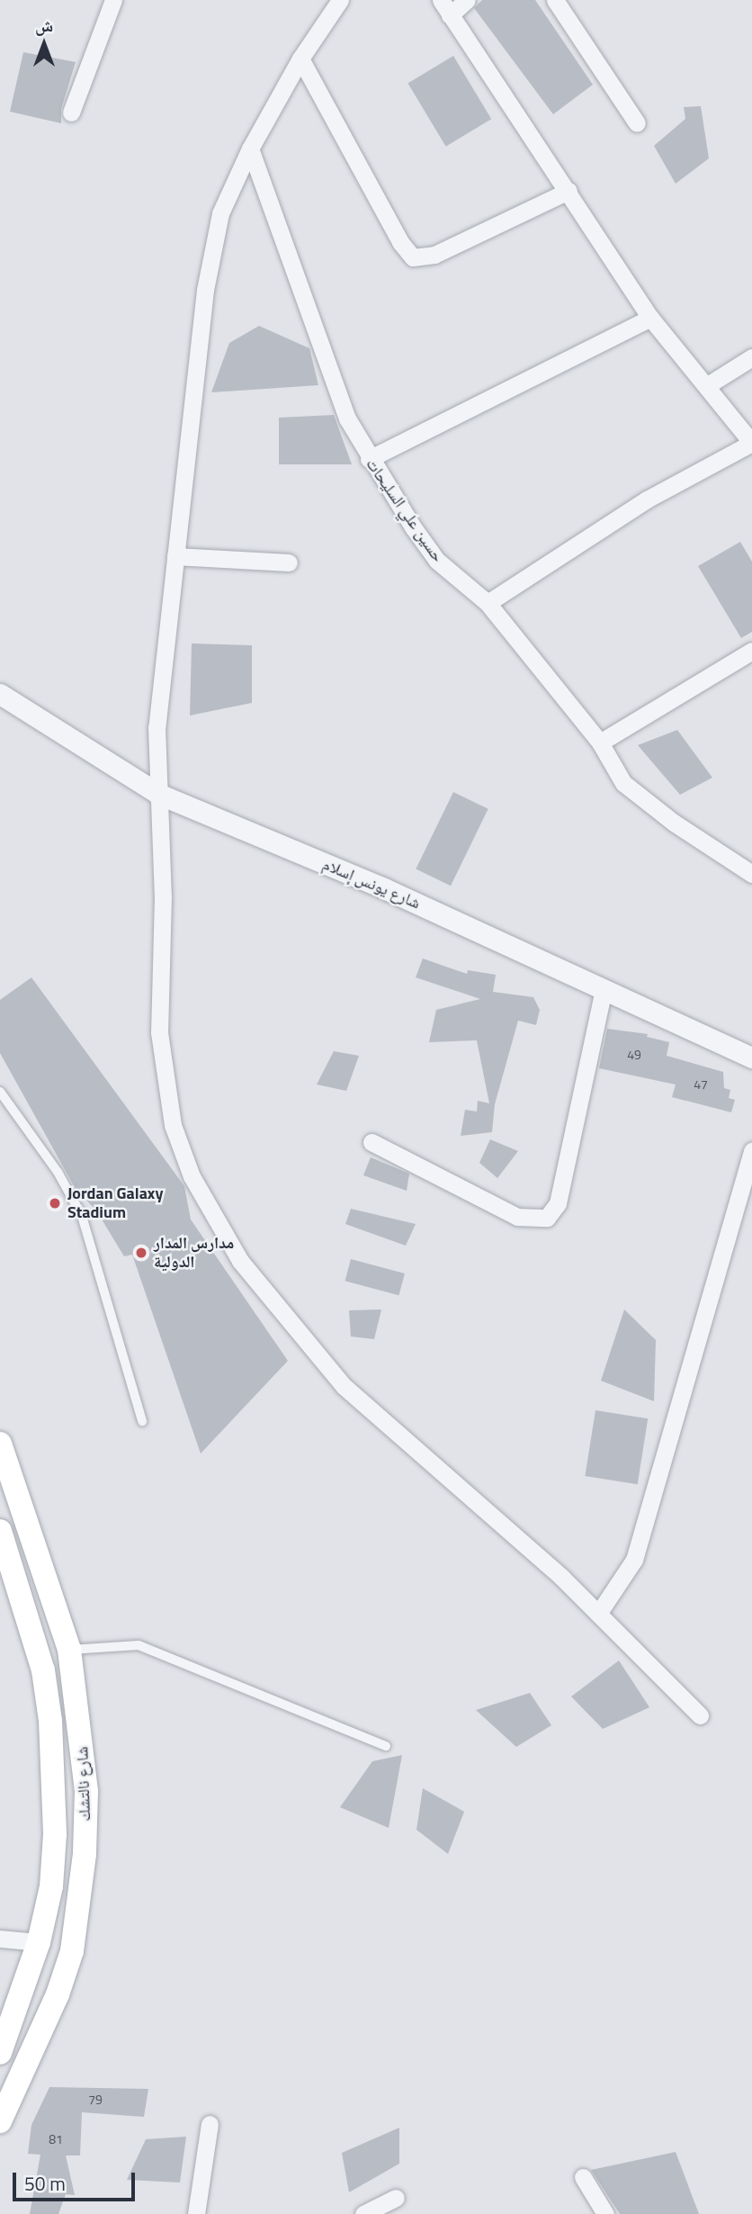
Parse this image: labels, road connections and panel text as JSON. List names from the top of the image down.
{
  "streets": {
    "main road": ["شارع نالتشك"],
    "street": ["حسين علي السليحات", "شارع يونس إسلام"]
  },
  "places": ["Jordan Galaxy Stadium", "مدارس المدار الدولية"],
  "house_numbers": [
    "49",
    "47",
    "79",
    "81"
  ],
  "scale_bar": "50 m",
  "north": "top"
}
